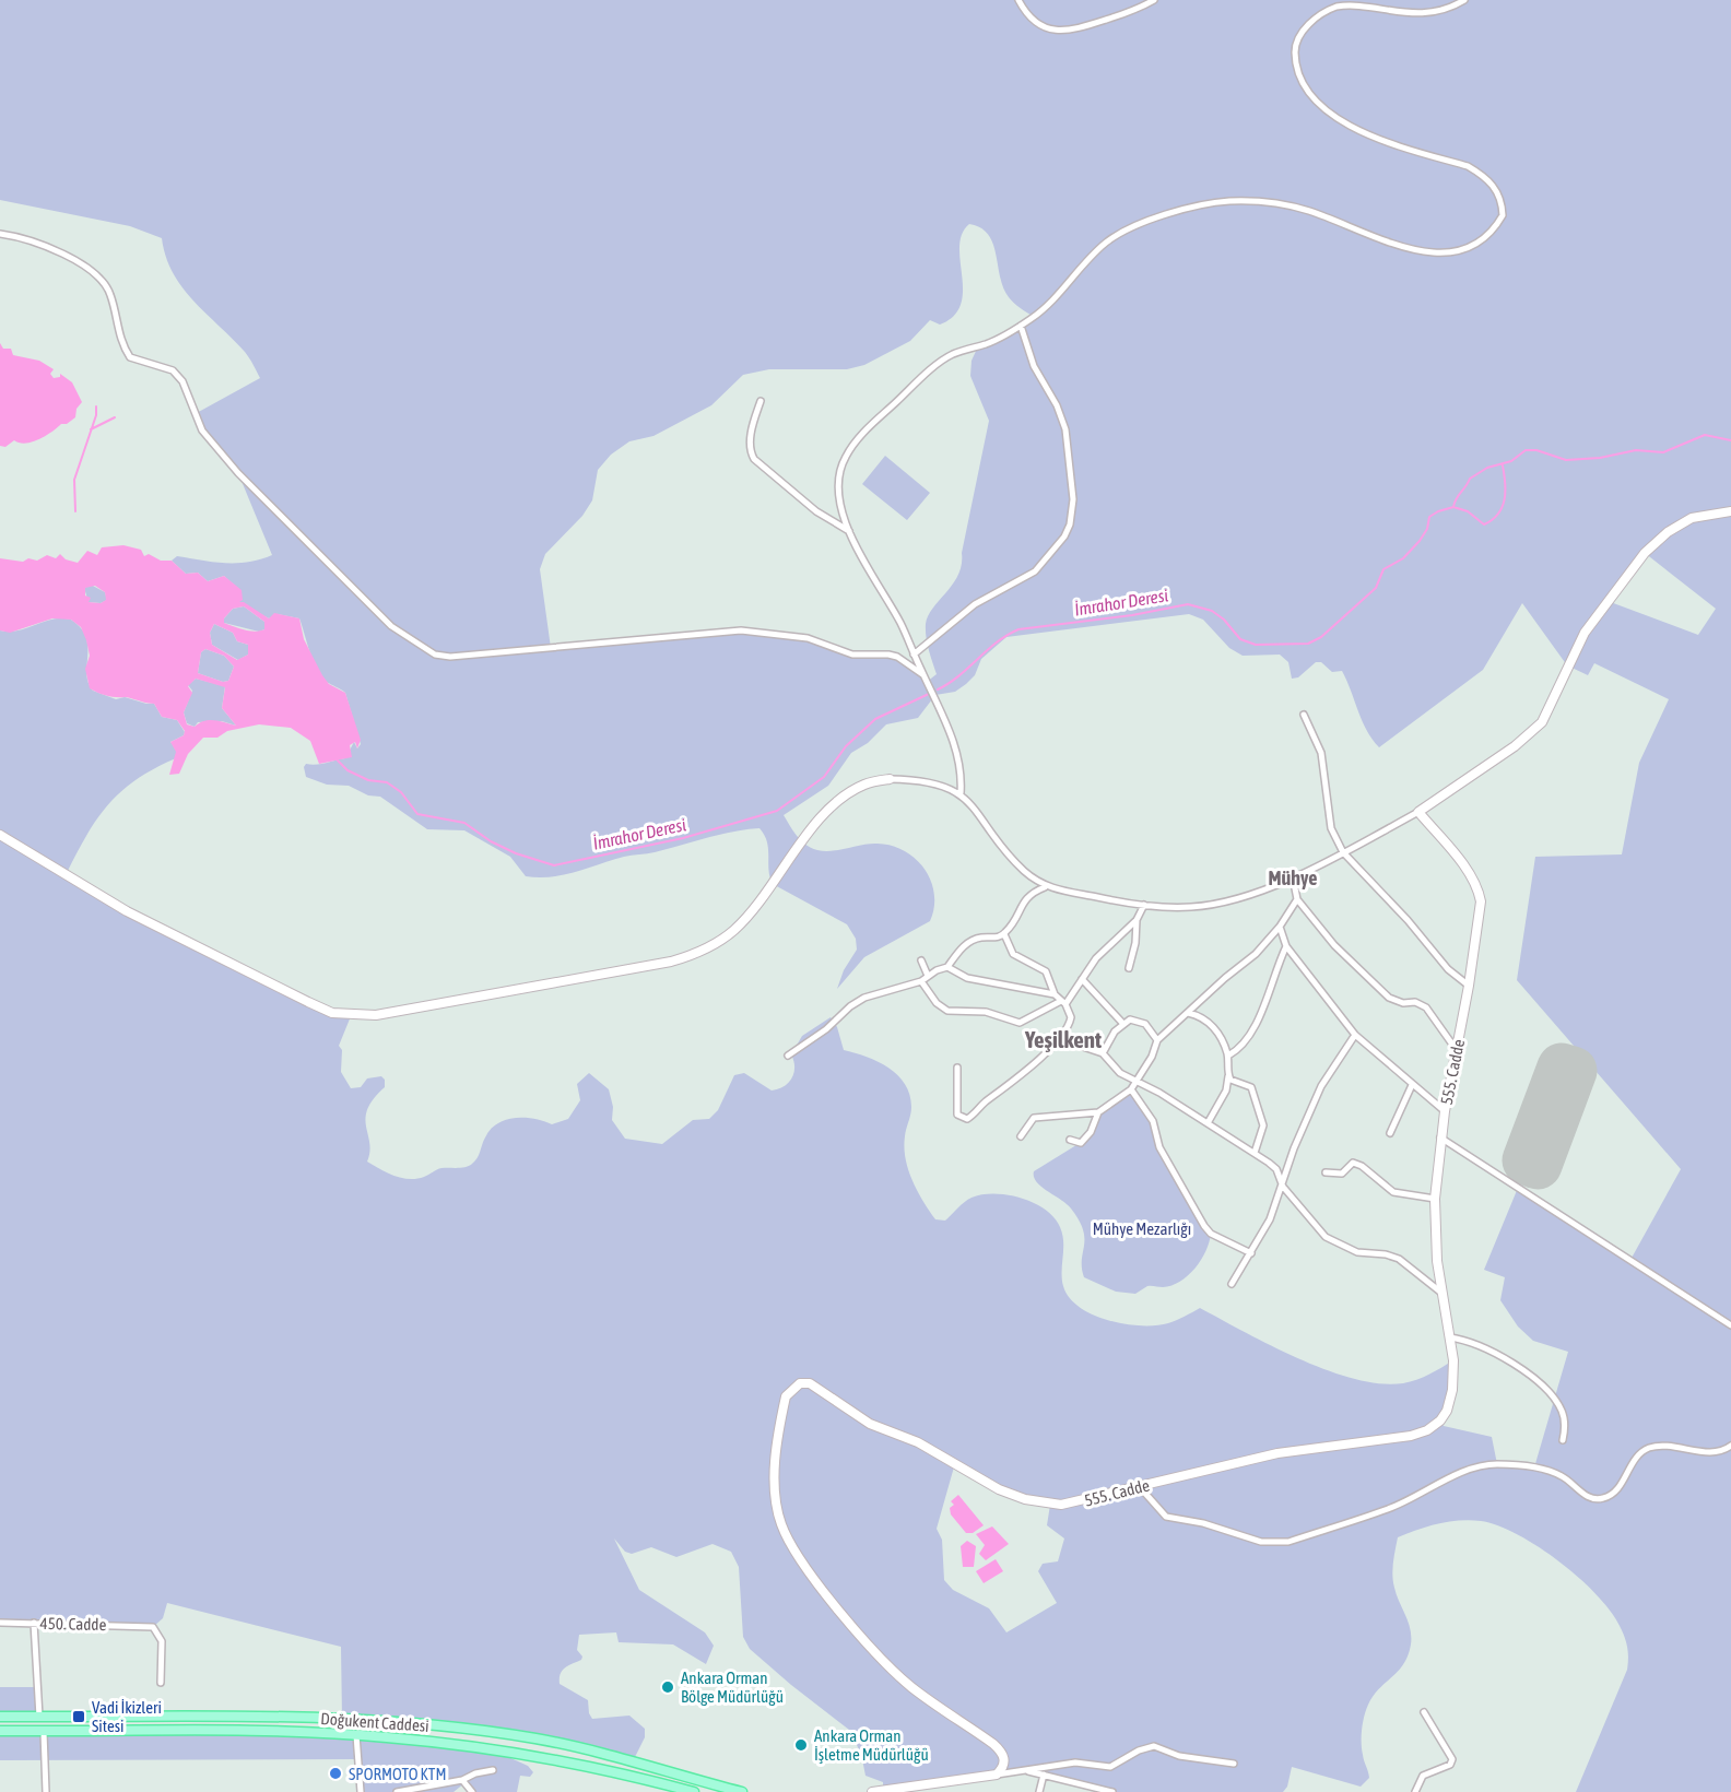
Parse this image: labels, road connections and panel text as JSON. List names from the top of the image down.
{
  "streets": {
    "main road": ["Doğukent Caddesi"],
    "street": ["555. Cadde", "450. Cadde"]
  },
  "districts": ["Mühye", "Yeşilkent"],
  "water": ["İmrahor Deresi"],
  "parks": ["Mühye Mezarlığı"],
  "places": {
    "other": ["Ankara Orman Bölge Müdürlüğü", "Ankara Orman İşletme Müdürlüğü", "SPORMOTO KTM"],
    "transit": ["Vadi İkizleri Sitesi"]
  }
}
